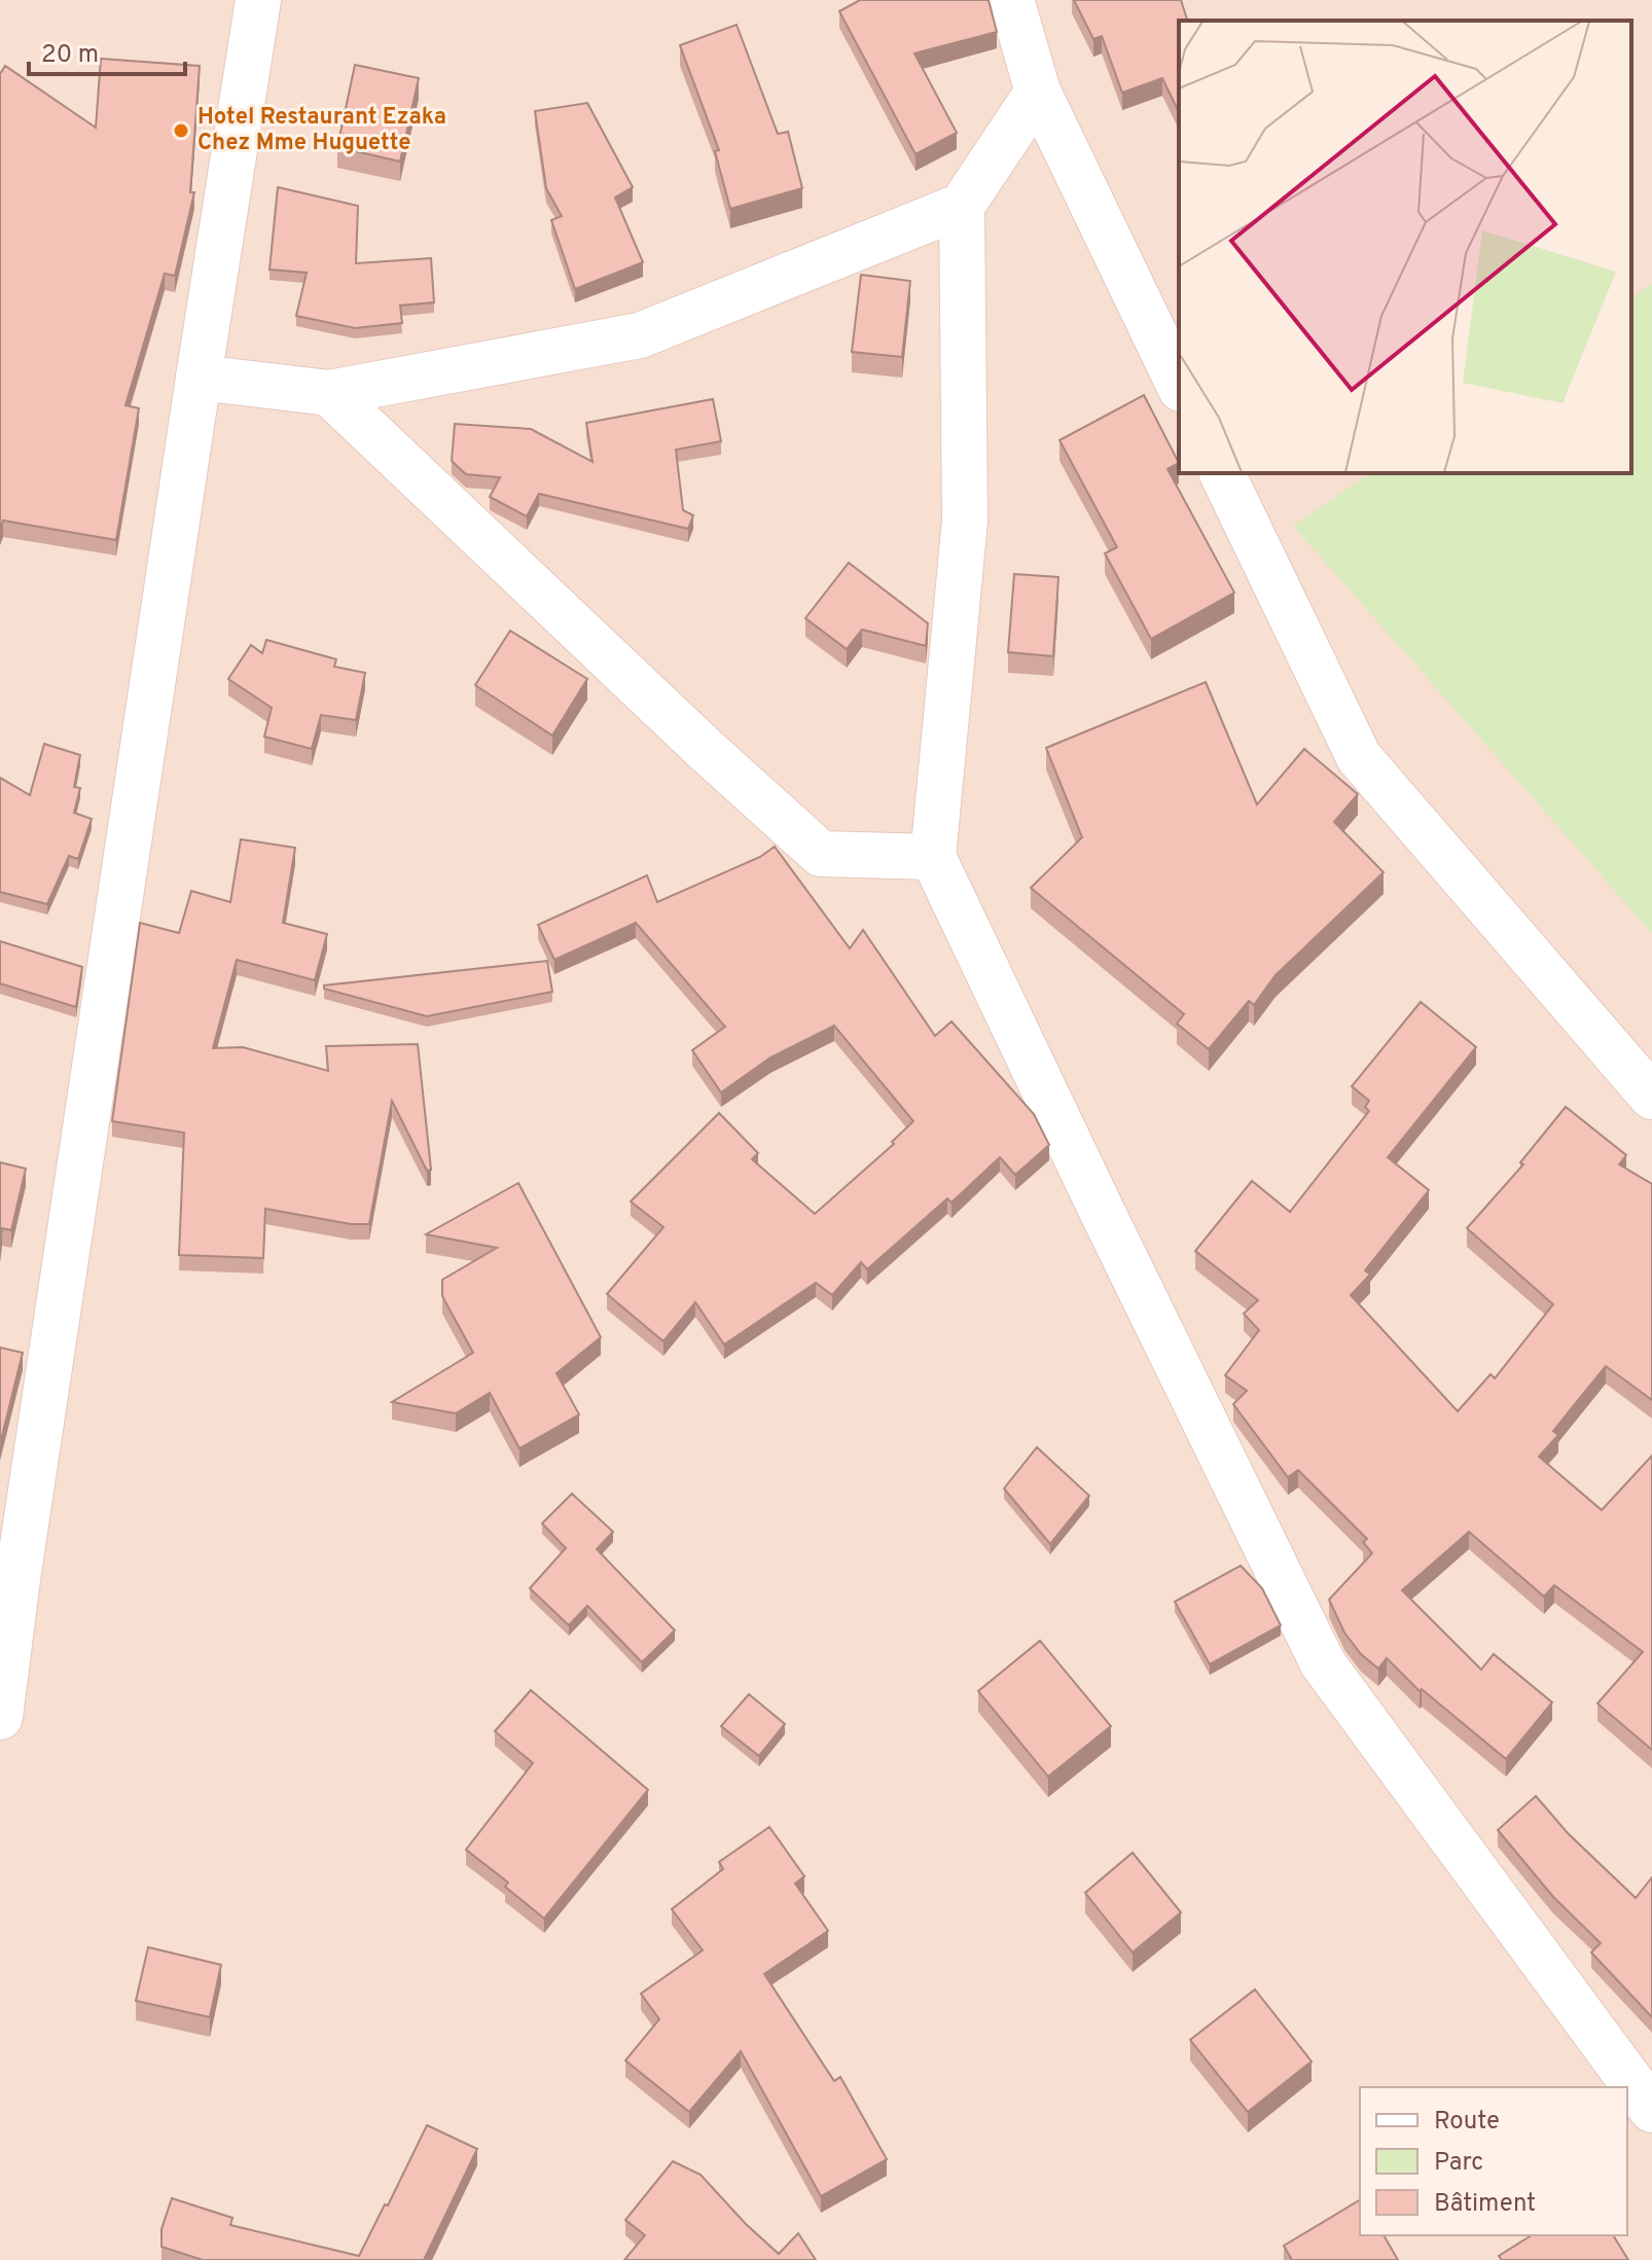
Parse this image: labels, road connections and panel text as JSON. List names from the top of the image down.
{
  "places": ["Hotel Restaurant Ezaka Chez Mme Huguette"],
  "legend": ["Route", "Parc", "Bâtiment"],
  "scale_bar": "20 m"
}
